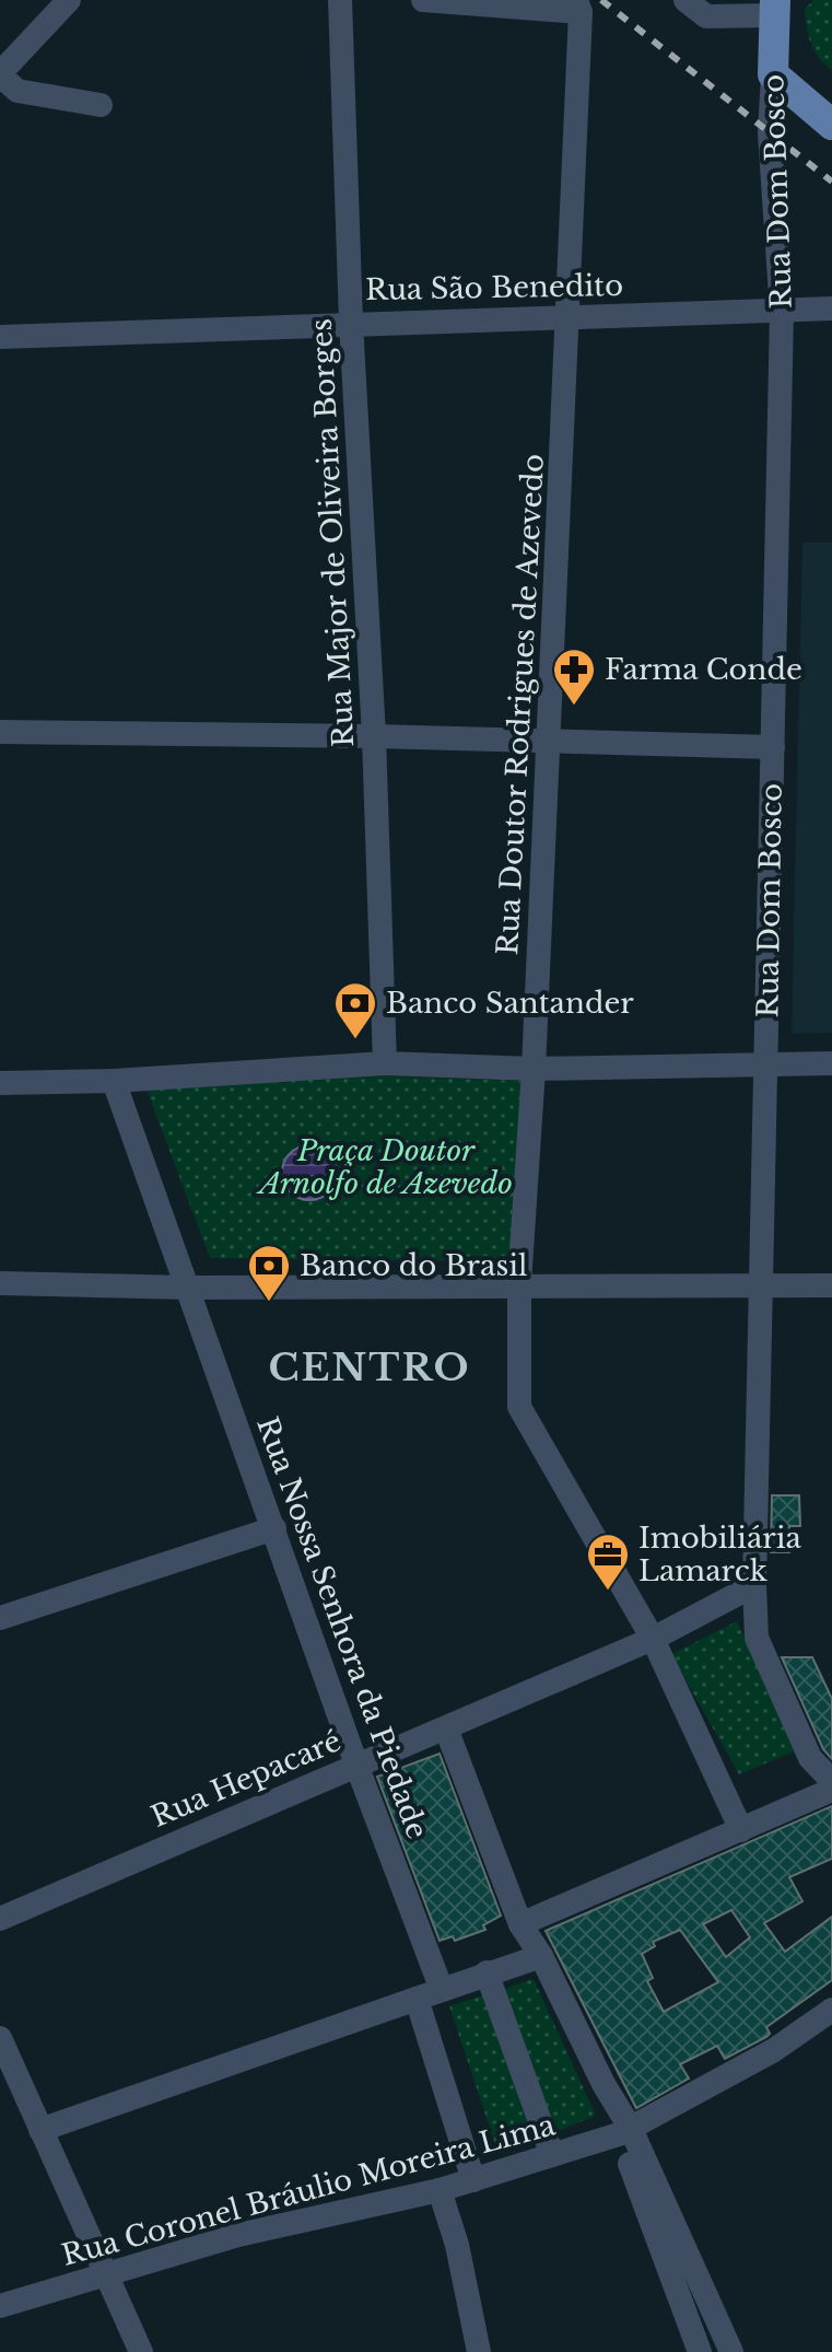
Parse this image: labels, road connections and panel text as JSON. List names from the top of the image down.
{
  "streets": {
    "main road": ["Rua Dom Bosco"],
    "street": [
      "Rua São Benedito",
      "Rua Major de Oliveira Borges",
      "Rua Doutor Rodrigues de Azevedo",
      "Rua Nossa Senhora da Piedade",
      "Rua Hepacaré",
      "Rua Coronel Bráulio Moreira Lima"
    ]
  },
  "crossings": [
    ["Rua Dom Bosco", "Rua São Benedito"],
    ["Rua Dom Bosco", "Rua Hepacaré"],
    ["Rua São Benedito", "Rua Major de Oliveira Borges"],
    ["Rua São Benedito", "Rua Doutor Rodrigues de Azevedo"],
    ["Rua Doutor Rodrigues de Azevedo", "Rua Hepacaré"],
    ["Rua Nossa Senhora da Piedade", "Rua Hepacaré"]
  ],
  "districts": ["CENTRO"],
  "parks": ["Praça Doutor Arnolfo de Azevedo"],
  "places": {
    "pharmacy": ["Farma Conde"],
    "bank": ["Banco Santander", "Banco do Brasil"],
    "office": ["Imobiliária Lamarck"]
  }
}
